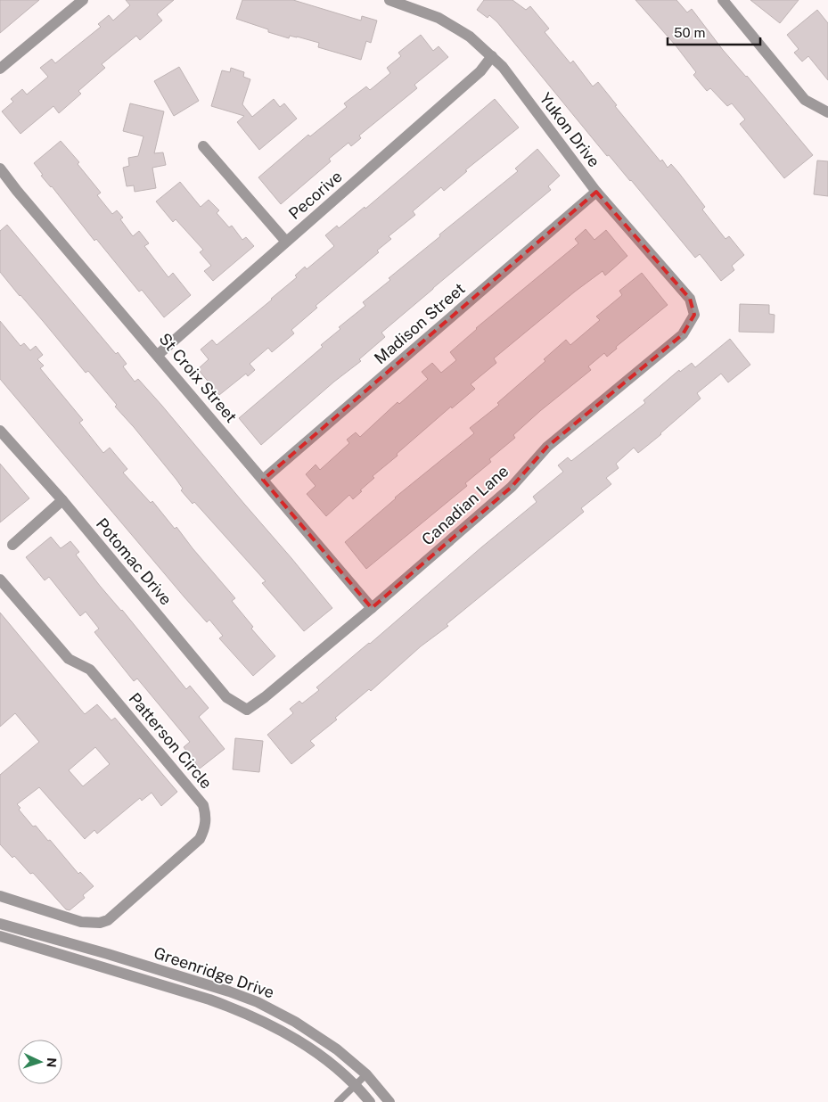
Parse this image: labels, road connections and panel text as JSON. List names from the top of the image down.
{
  "streets": {
    "street": [
      "Yukon Drive",
      "Pecorive",
      "Madison Street",
      "St Croix Street",
      "Canadian Lane",
      "Potomac Drive",
      "Patterson Circle",
      "Greenridge Drive"
    ]
  },
  "crossings": [
    ["Yukon Drive", "Pecorive"],
    ["Yukon Drive", "Madison Street"],
    ["Yukon Drive", "Canadian Lane"],
    ["Pecorive", "St Croix Street"],
    ["Madison Street", "St Croix Street"],
    ["St Croix Street", "Canadian Lane"],
    ["Canadian Lane", "Potomac Drive"]
  ],
  "scale_bar": "50 m",
  "north": "right"
}
